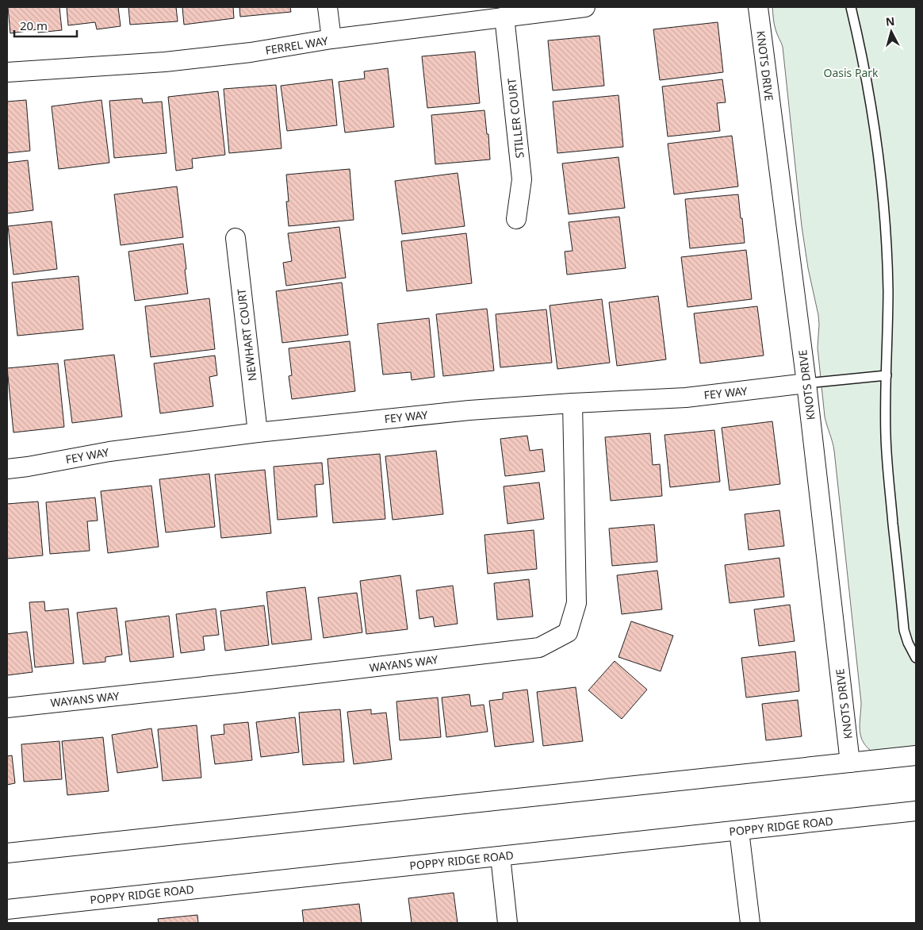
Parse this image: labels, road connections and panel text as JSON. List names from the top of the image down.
{
  "streets": {
    "street": [
      "FERREL WAY",
      "KNOTS DRIVE",
      "STILLER COURT",
      "NEWHART COURT",
      "FEY WAY",
      "WAYANS WAY",
      "POPPY RIDGE ROAD"
    ]
  },
  "crossings": [
    ["FERREL WAY", "STILLER COURT"],
    ["KNOTS DRIVE", "FEY WAY"],
    ["NEWHART COURT", "FEY WAY"],
    ["FEY WAY", "WAYANS WAY"]
  ],
  "parks": ["Oasis Park"],
  "scale_bar": "20 m",
  "north": "top"
}
